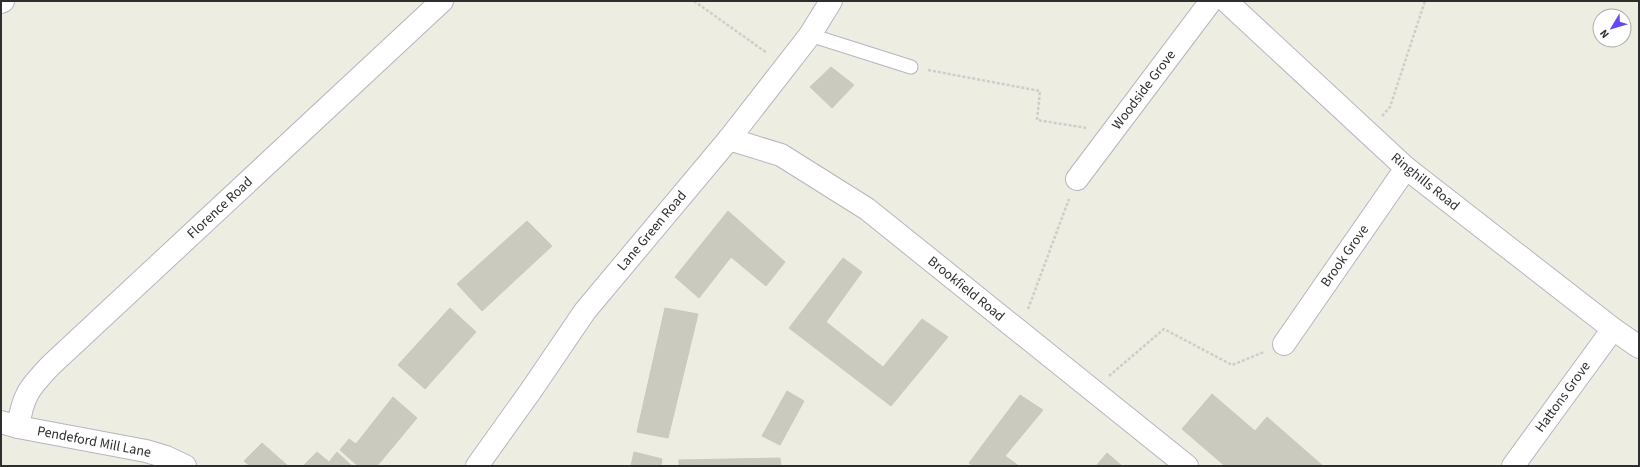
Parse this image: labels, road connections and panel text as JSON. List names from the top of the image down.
{
  "streets": {
    "street": [
      "Woodside Grove",
      "Ringhills Road",
      "Florence Road",
      "Lane Green Road",
      "Brook Grove",
      "Brookfield Road",
      "Hattons Grove",
      "Pendeford Mill Lane"
    ]
  },
  "crossings": [
    ["Ringhills Road", "Brook Grove"],
    ["Ringhills Road", "Hattons Grove"],
    ["Florence Road", "Pendeford Mill Lane"],
    ["Lane Green Road", "Brookfield Road"]
  ],
  "north": "bottom left"
}
